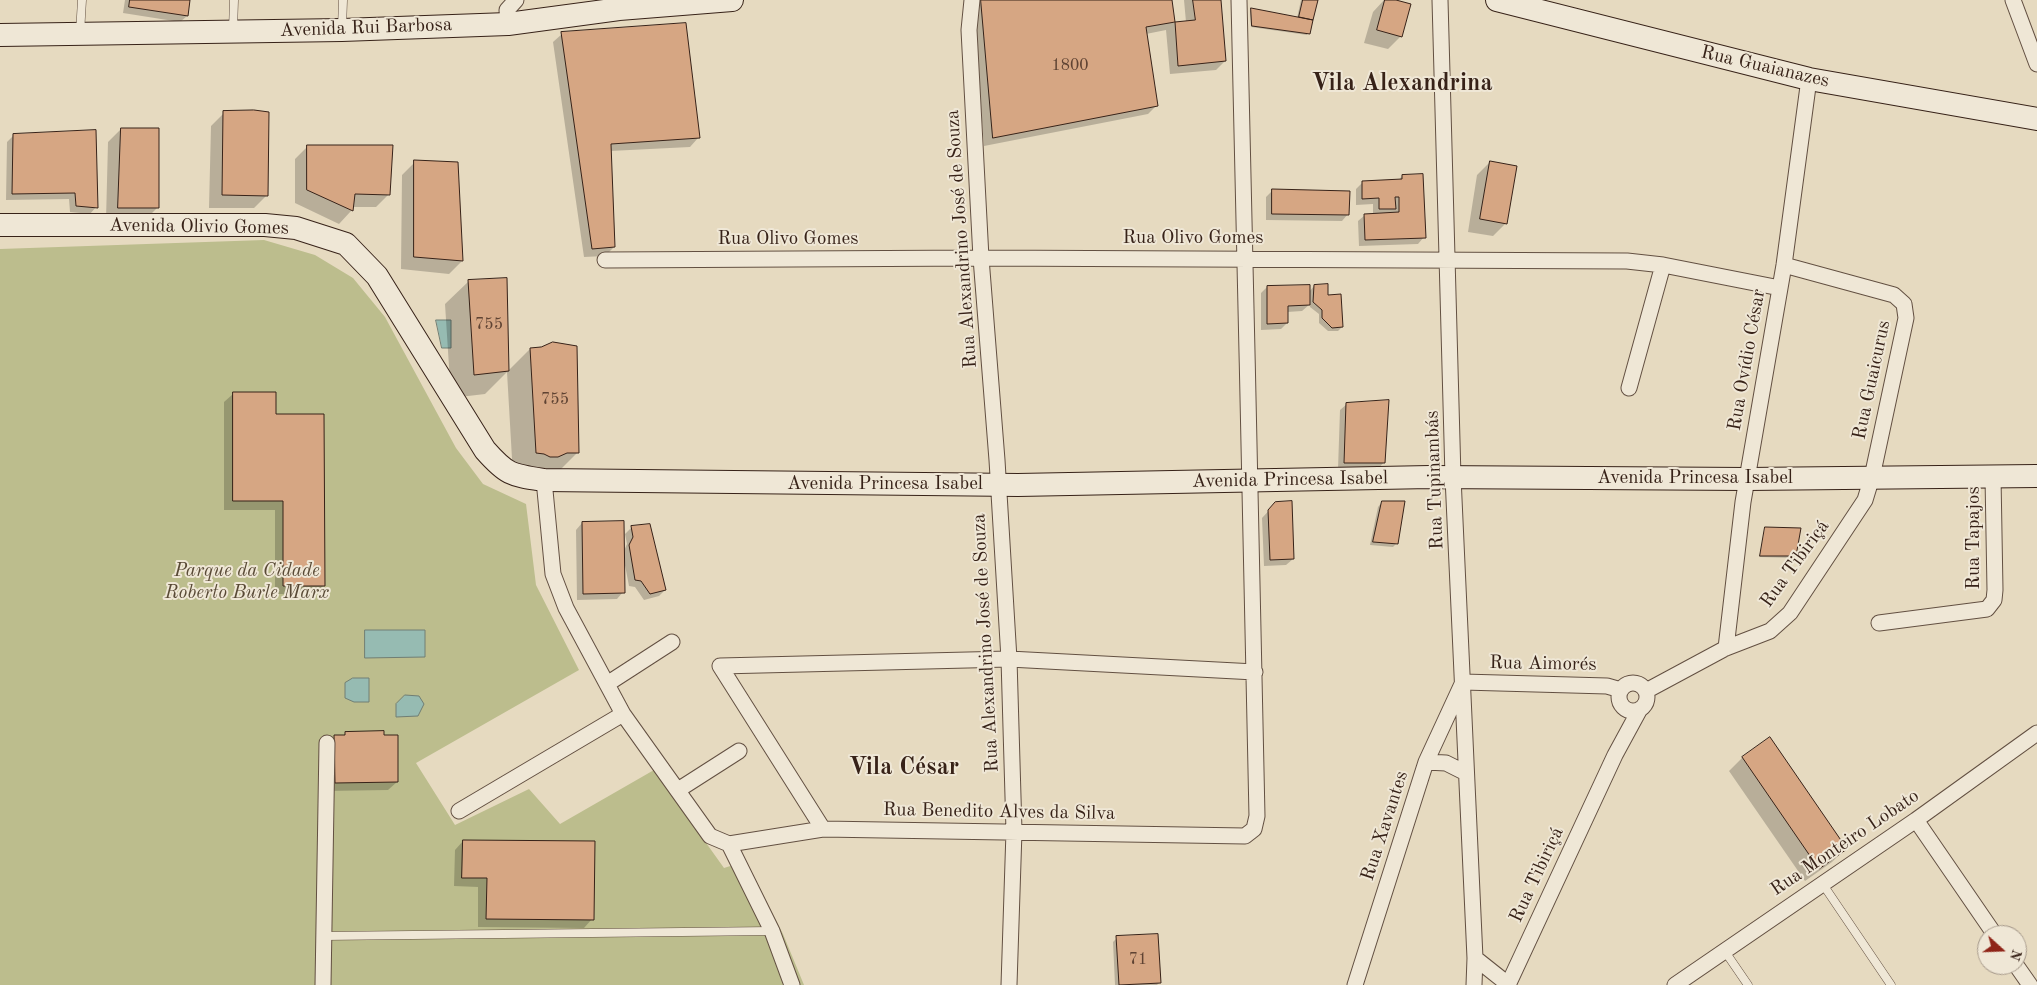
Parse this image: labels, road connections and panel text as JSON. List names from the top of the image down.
{
  "streets": {
    "main road": [
      "Avenida Rui Barbosa",
      "Rua Guaianazes",
      "Avenida Olivio Gomes",
      "Avenida Princesa Isabel"
    ],
    "street": [
      "Rua Olivo Gomes",
      "Rua Alexandrino José de Souza",
      "Rua Ovídio César",
      "Rua Guaicurus",
      "Rua Tupinambás",
      "Rua Tapajos",
      "Rua Tibiriçá",
      "Rua Aimorés",
      "Rua Benedito Alves da Silva",
      "Rua Xavantes",
      "Rua Monteiro Lobato"
    ]
  },
  "crossings": [
    ["Rua Guaianazes", "Rua Ovídio César"],
    ["Avenida Olivio Gomes", "Avenida Princesa Isabel"],
    ["Rua Olivo Gomes", "Rua Alexandrino José de Souza"],
    ["Rua Olivo Gomes", "Rua Ovídio César"],
    ["Rua Olivo Gomes", "Rua Tupinambás"],
    ["Rua Alexandrino José de Souza", "Avenida Princesa Isabel"],
    ["Rua Alexandrino José de Souza", "Rua Benedito Alves da Silva"],
    ["Rua Ovídio César", "Rua Guaicurus"],
    ["Rua Ovídio César", "Avenida Princesa Isabel"],
    ["Rua Ovídio César", "Rua Tibiriçá"],
    ["Rua Guaicurus", "Avenida Princesa Isabel"],
    ["Rua Guaicurus", "Rua Tibiriçá"],
    ["Avenida Princesa Isabel", "Rua Tupinambás"],
    ["Avenida Princesa Isabel", "Rua Tapajos"],
    ["Avenida Princesa Isabel", "Rua Tibiriçá"],
    ["Rua Tupinambás", "Rua Aimorés"],
    ["Rua Tupinambás", "Rua Xavantes"],
    ["Rua Tibiriçá", "Rua Aimorés"],
    ["Rua Aimorés", "Rua Xavantes"]
  ],
  "districts": ["Vila Alexandrina", "Vila César"],
  "parks": ["Parque da Cidade Roberto Burle Marx"],
  "house_numbers": [
    "1800",
    "755",
    "755",
    "71"
  ],
  "north": "right"
}
